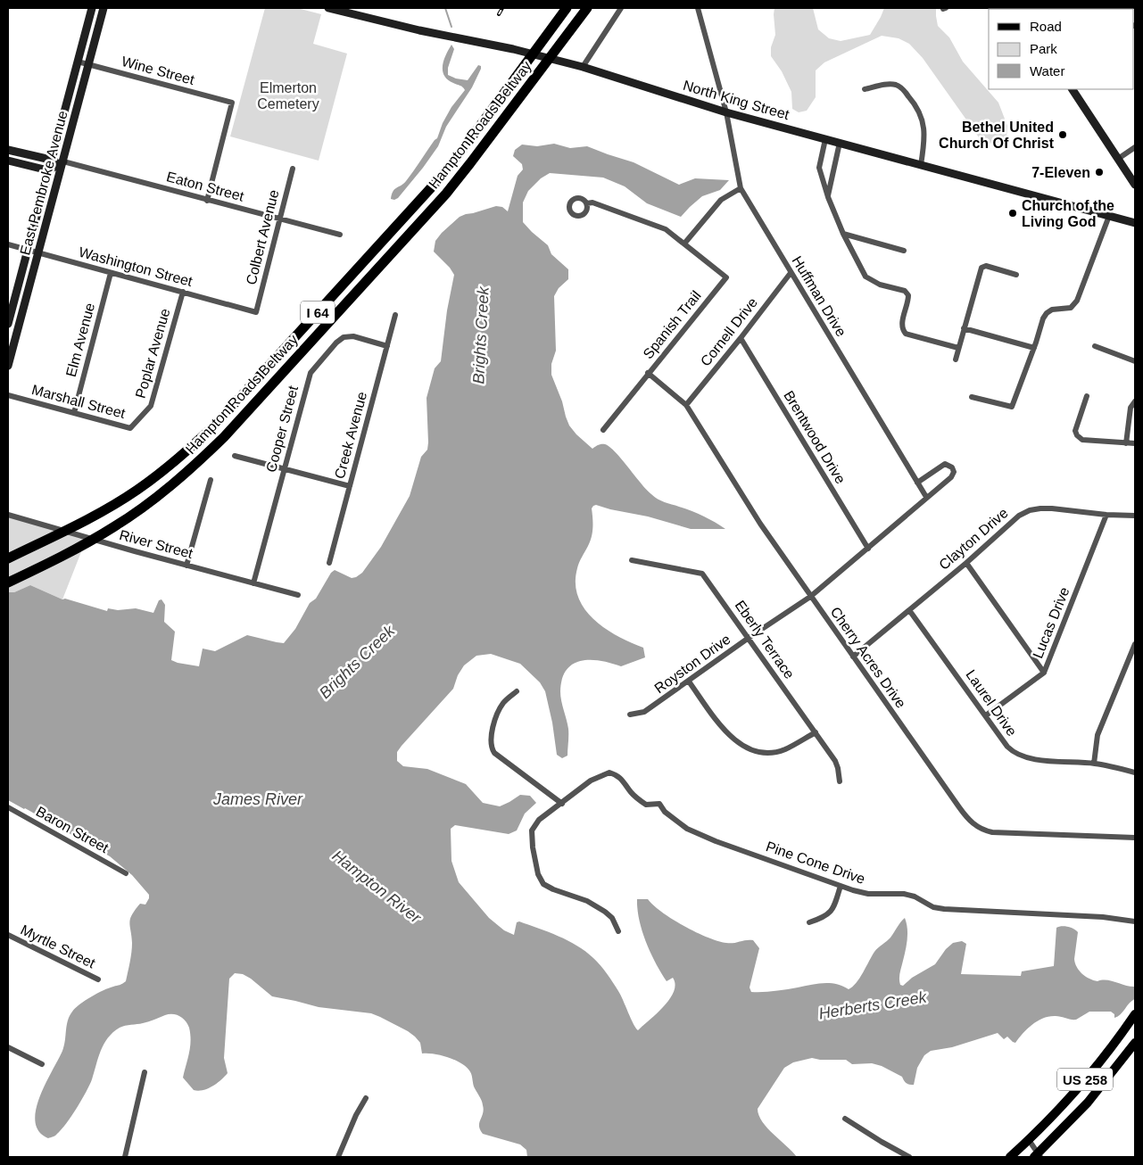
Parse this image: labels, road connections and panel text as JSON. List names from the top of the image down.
{
  "streets": {
    "highway": ["Hampton Roads Beltway", "I 64"],
    "main road": [
      "North King Street",
      "East Pembroke Avenue",
      "Eaton Street",
      "US 258"
    ],
    "street": [
      "Wine Street",
      "Colbert Avenue",
      "Washington Street",
      "Huffman Drive",
      "Spanish Trail",
      "Cornell Drive",
      "Elm Avenue",
      "Poplar Avenue",
      "Marshall Street",
      "Cooper Street",
      "Creek Avenue",
      "Brentwood Drive",
      "Clayton Drive",
      "River Street",
      "Lucas Drive",
      "Eberly Terrace",
      "Cherry Acres Drive",
      "Royston Drive",
      "Laurel Drive",
      "Baron Street",
      "Pine Cone Drive",
      "Myrtle Street"
    ]
  },
  "crossings": [
    ["Wine Street", "East Pembroke Avenue"],
    ["Wine Street", "Eaton Street"],
    ["North King Street", "Huffman Drive"],
    ["East Pembroke Avenue", "Eaton Street"],
    ["East Pembroke Avenue", "Washington Street"],
    ["Eaton Street", "Colbert Avenue"],
    ["Colbert Avenue", "Washington Street"],
    ["Washington Street", "Elm Avenue"],
    ["Washington Street", "Poplar Avenue"],
    ["Huffman Drive", "Cornell Drive"],
    ["Spanish Trail", "Cherry Acres Drive"],
    ["Cornell Drive", "Brentwood Drive"],
    ["Cornell Drive", "Cherry Acres Drive"],
    ["Elm Avenue", "Marshall Street"],
    ["Poplar Avenue", "Marshall Street"],
    ["Cooper Street", "Creek Avenue"],
    ["Cooper Street", "River Street"],
    ["Clayton Drive", "Lucas Drive"],
    ["Clayton Drive", "Cherry Acres Drive"],
    ["Clayton Drive", "Laurel Drive"],
    ["Lucas Drive", "Laurel Drive"],
    ["Eberly Terrace", "Royston Drive"],
    ["Cherry Acres Drive", "Royston Drive"]
  ],
  "water": [
    "Brights Creek",
    "James River",
    "Hampton River",
    "Herberts Creek"
  ],
  "parks": ["Elmerton Cemetery"],
  "places": ["Bethel United Church Of Christ", "7-Eleven", "Church of the Living God"],
  "legend": ["Road", "Park", "Water"]
}
